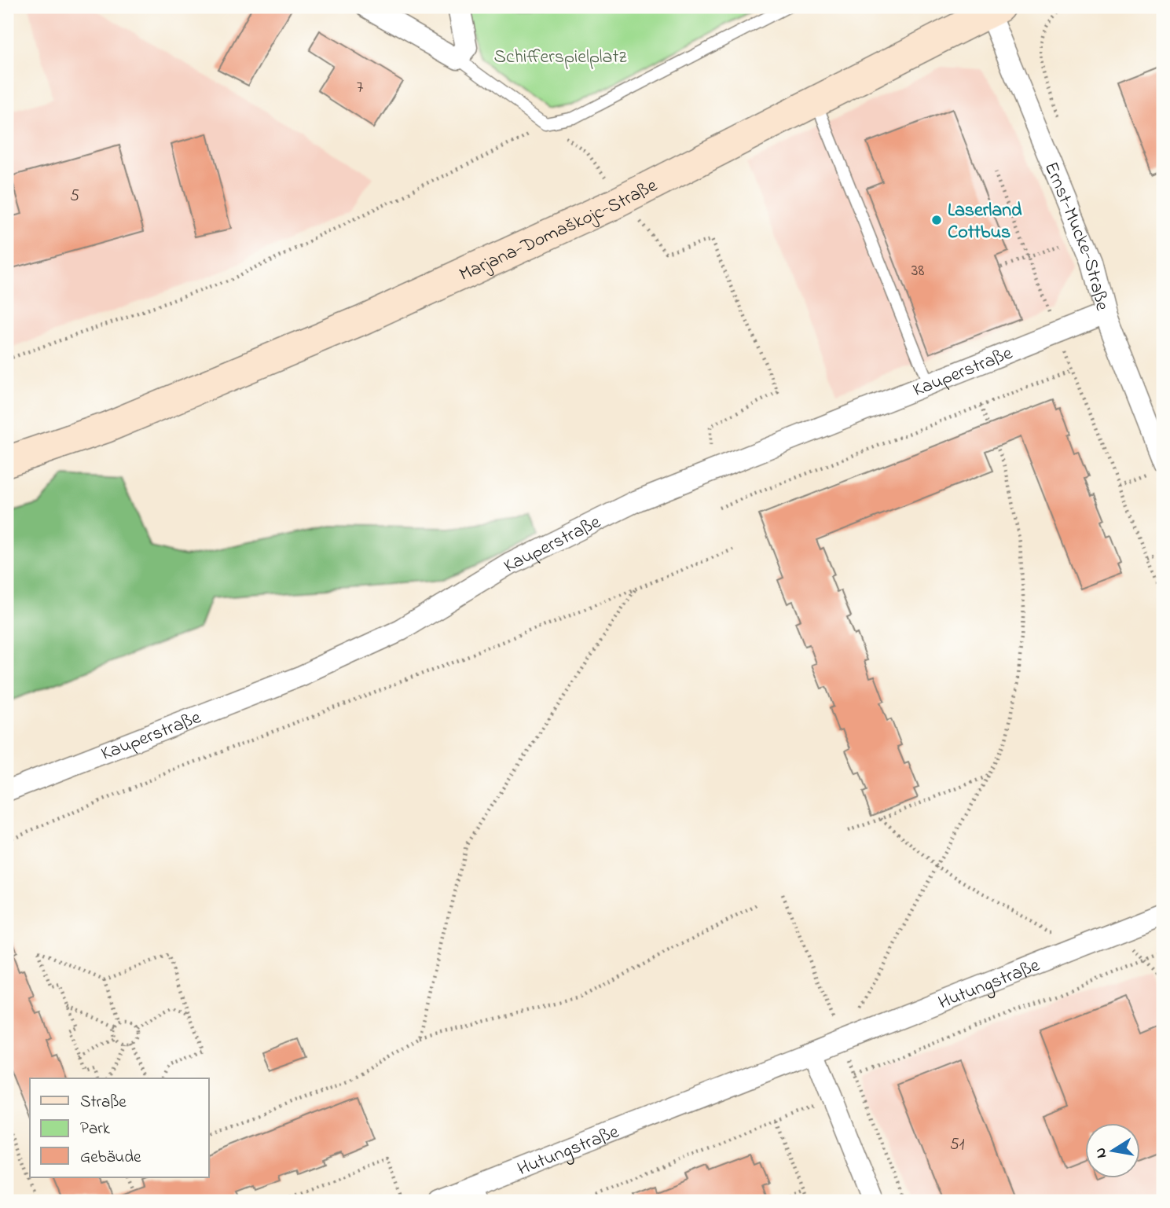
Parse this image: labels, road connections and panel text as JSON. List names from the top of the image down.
{
  "streets": {
    "street": [
      "Marjana-Domaškojc-Straße",
      "Ernst-Mucke-Straße",
      "Kauperstraße",
      "Hutungstraße"
    ]
  },
  "crossings": [
    ["Marjana-Domaškojc-Straße", "Ernst-Mucke-Straße"],
    ["Ernst-Mucke-Straße", "Kauperstraße"]
  ],
  "parks": ["Schifferspielplatz"],
  "places": ["Laserland Cottbus"],
  "house_numbers": [
    "7",
    "5",
    "38",
    "51"
  ],
  "legend": ["Straße", "Park", "Gebäude"],
  "north": "left"
}
